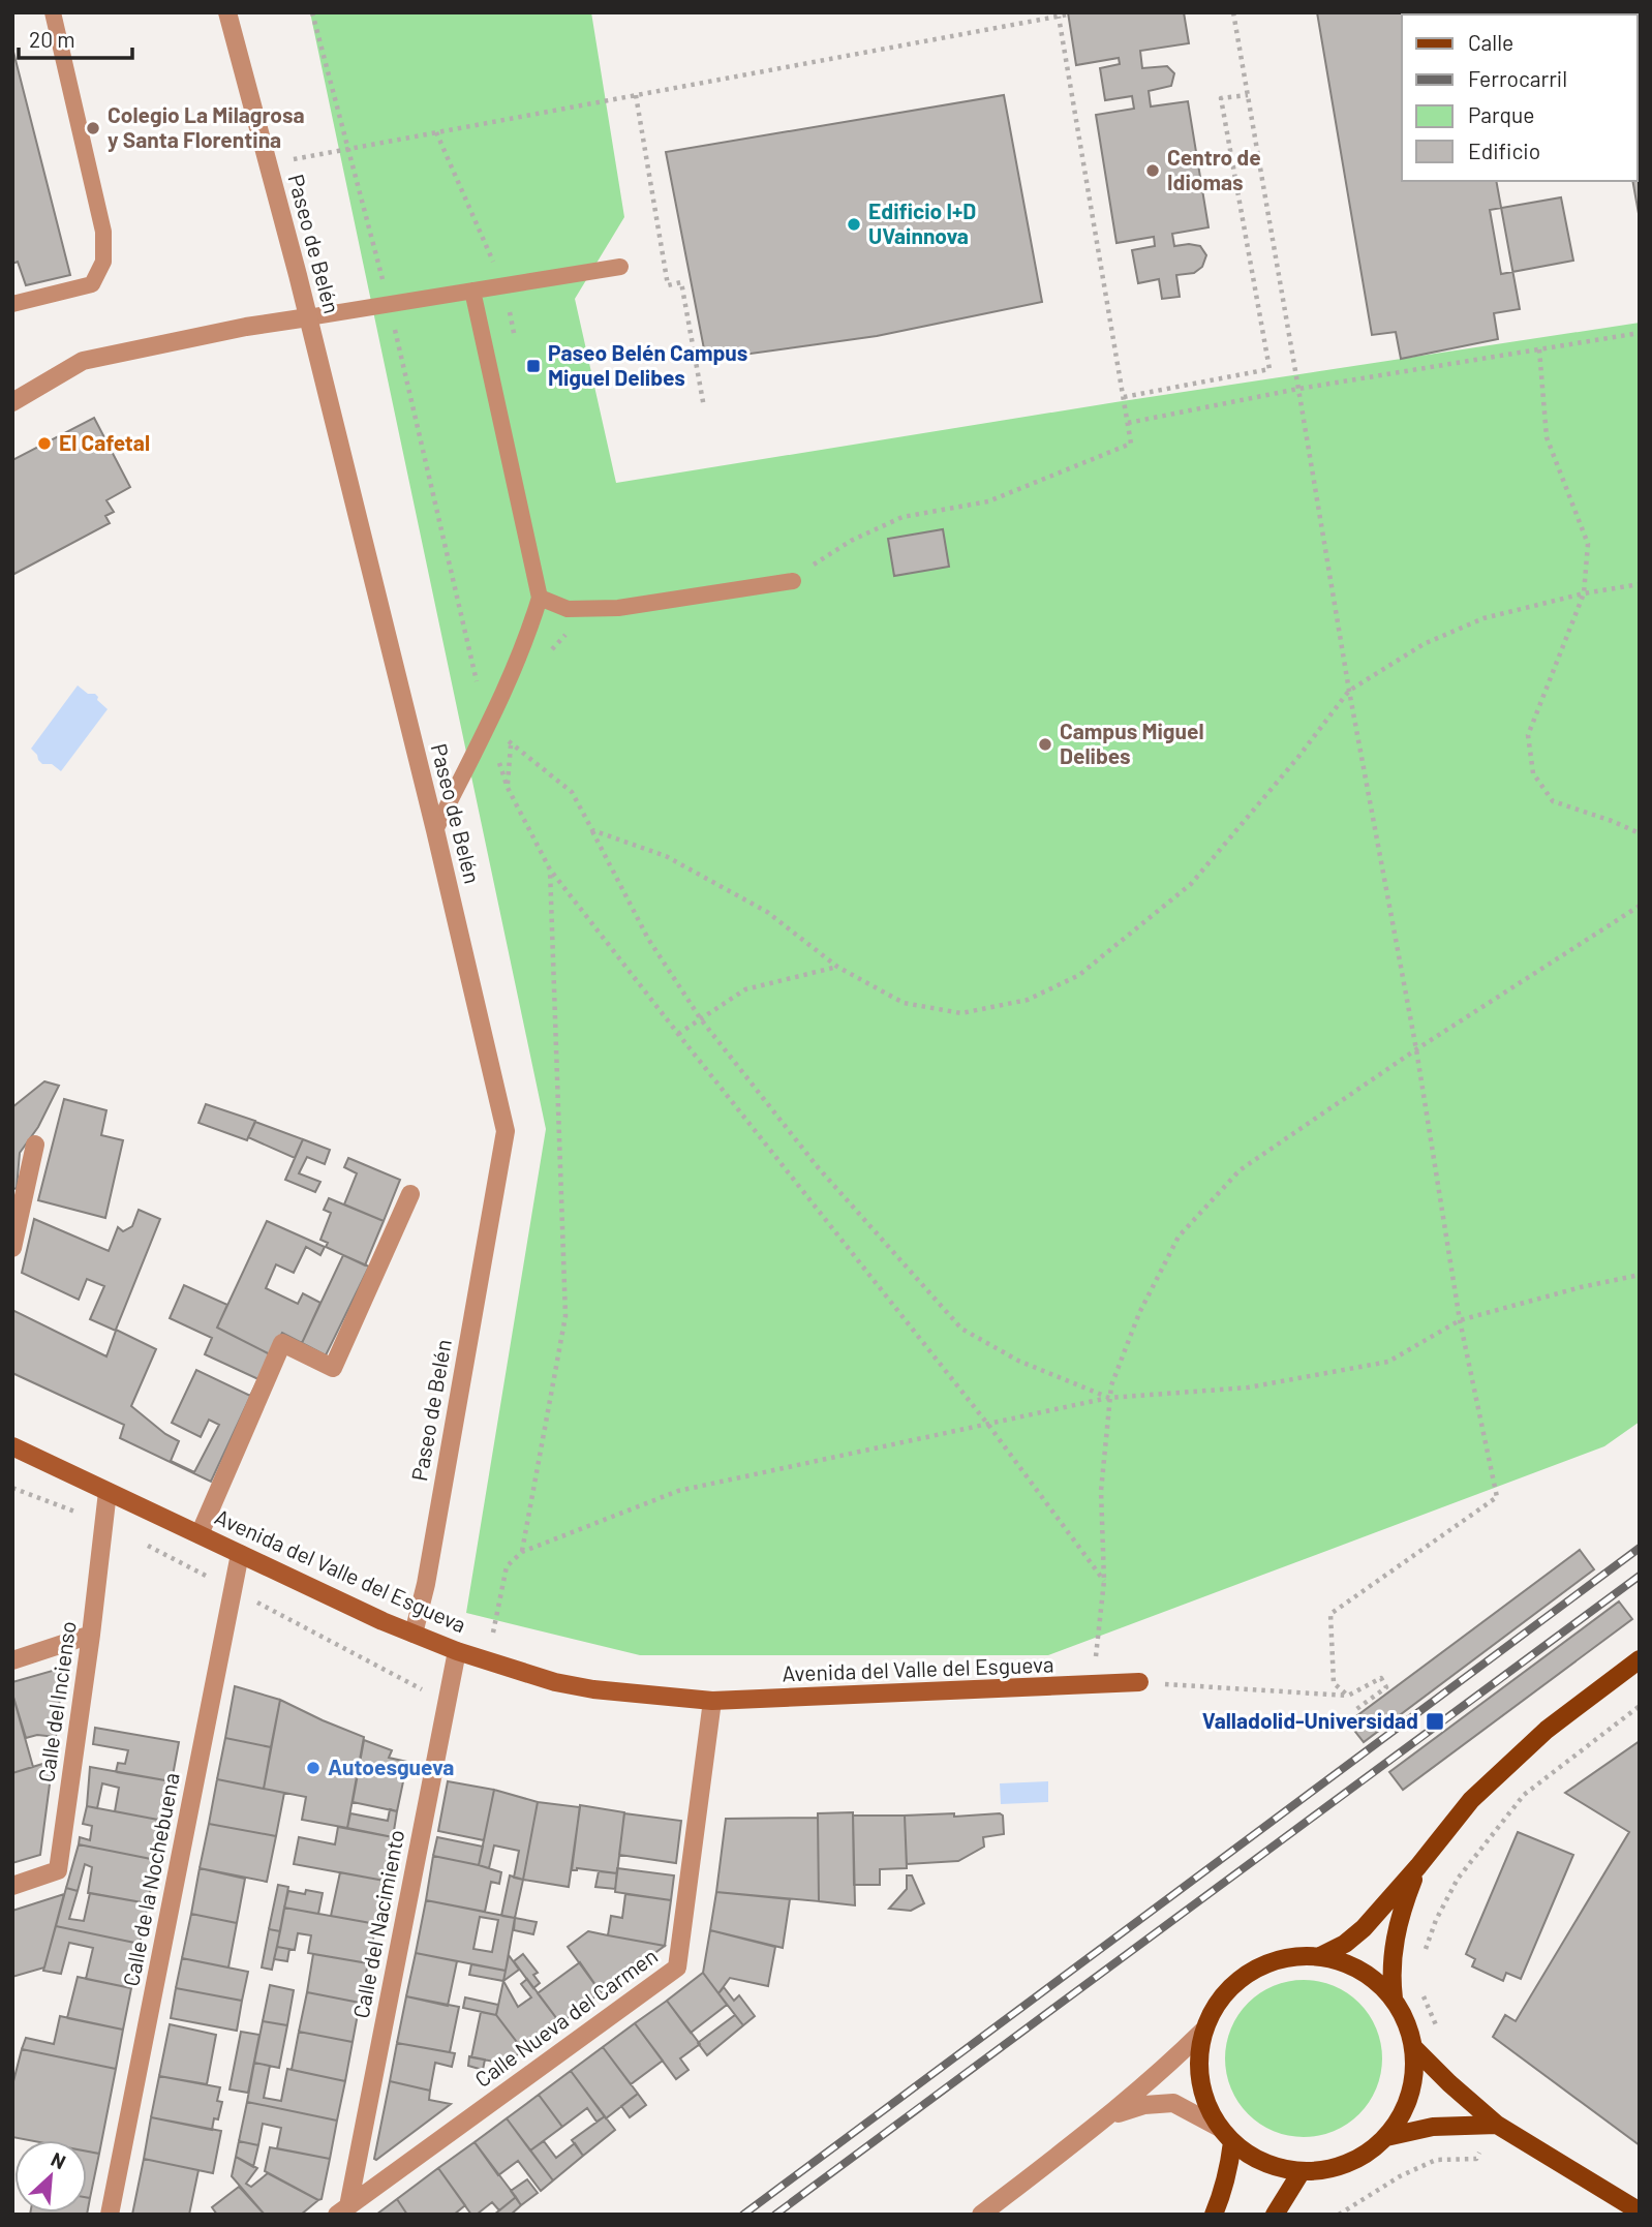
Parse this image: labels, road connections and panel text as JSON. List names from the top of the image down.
{
  "streets": {
    "street": [
      "Paseo de Belén",
      "Avenida del Valle del Esgueva",
      "Calle del Incienso",
      "Calle de la Nochebuena",
      "Calle del Nacimiento",
      "Calle Nueva del Carmen"
    ]
  },
  "crossings": [
    ["Paseo de Belén", "Avenida del Valle del Esgueva"],
    ["Avenida del Valle del Esgueva", "Calle del Incienso"],
    ["Avenida del Valle del Esgueva", "Calle de la Nochebuena"],
    ["Avenida del Valle del Esgueva", "Calle del Nacimiento"],
    ["Avenida del Valle del Esgueva", "Calle Nueva del Carmen"],
    ["Calle del Nacimiento", "Calle Nueva del Carmen"]
  ],
  "places": {
    "other": [
      "Colegio La Milagrosa y Santa Florentina",
      "Centro de Idiomas",
      "Edificio I+D UVainnova",
      "El Cafetal",
      "Campus Miguel Delibes",
      "Autoesgueva"
    ],
    "transit": ["Paseo Belén Campus Miguel Delibes", "Valladolid-Universidad"]
  },
  "legend": [
    "Calle",
    "Ferrocarril",
    "Parque",
    "Edificio"
  ],
  "scale_bar": "20 m",
  "north": "top right"
}
